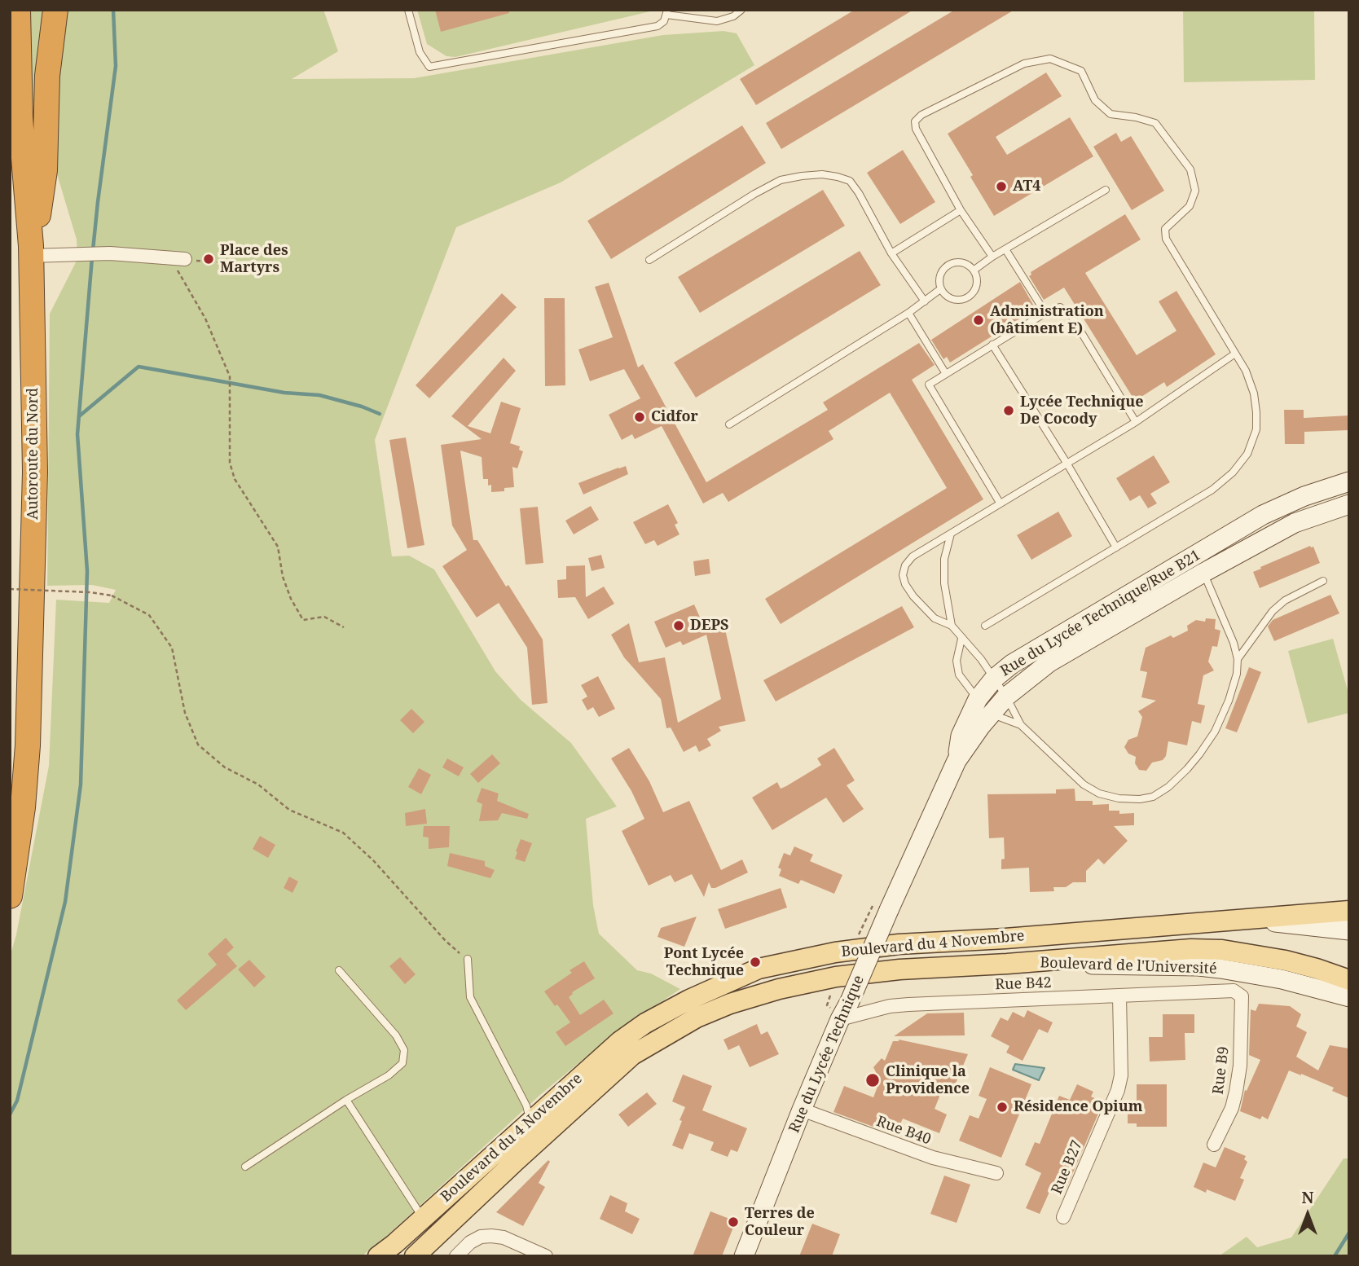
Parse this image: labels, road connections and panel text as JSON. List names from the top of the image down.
{
  "streets": {
    "highway": ["Autoroute du Nord"],
    "main road": ["Boulevard du 4 Novembre"],
    "street": [
      "Rue du Lycée Technique/Rue B21",
      "Boulevard de l'Université",
      "Rue B42",
      "Rue du Lycée Technique",
      "Rue B9",
      "Rue B40",
      "Rue B27"
    ]
  },
  "crossings": [
    ["Rue du Lycée Technique/Rue B21", "Rue du Lycée Technique"],
    ["Boulevard du 4 Novembre", "Boulevard de l'Université"],
    ["Rue B42", "Rue du Lycée Technique"],
    ["Rue B42", "Rue B9"],
    ["Rue B42", "Rue B27"],
    ["Rue du Lycée Technique", "Rue B40"]
  ],
  "places": [
    "AT4",
    "Place des Martyrs",
    "Administration (bâtiment E)",
    "Lycée Technique De Cocody",
    "Cidfor",
    "DEPS",
    "Pont Lycée Technique",
    "Clinique la Providence",
    "Résidence Opium",
    "Terres de Couleur"
  ],
  "north": "top"
}
